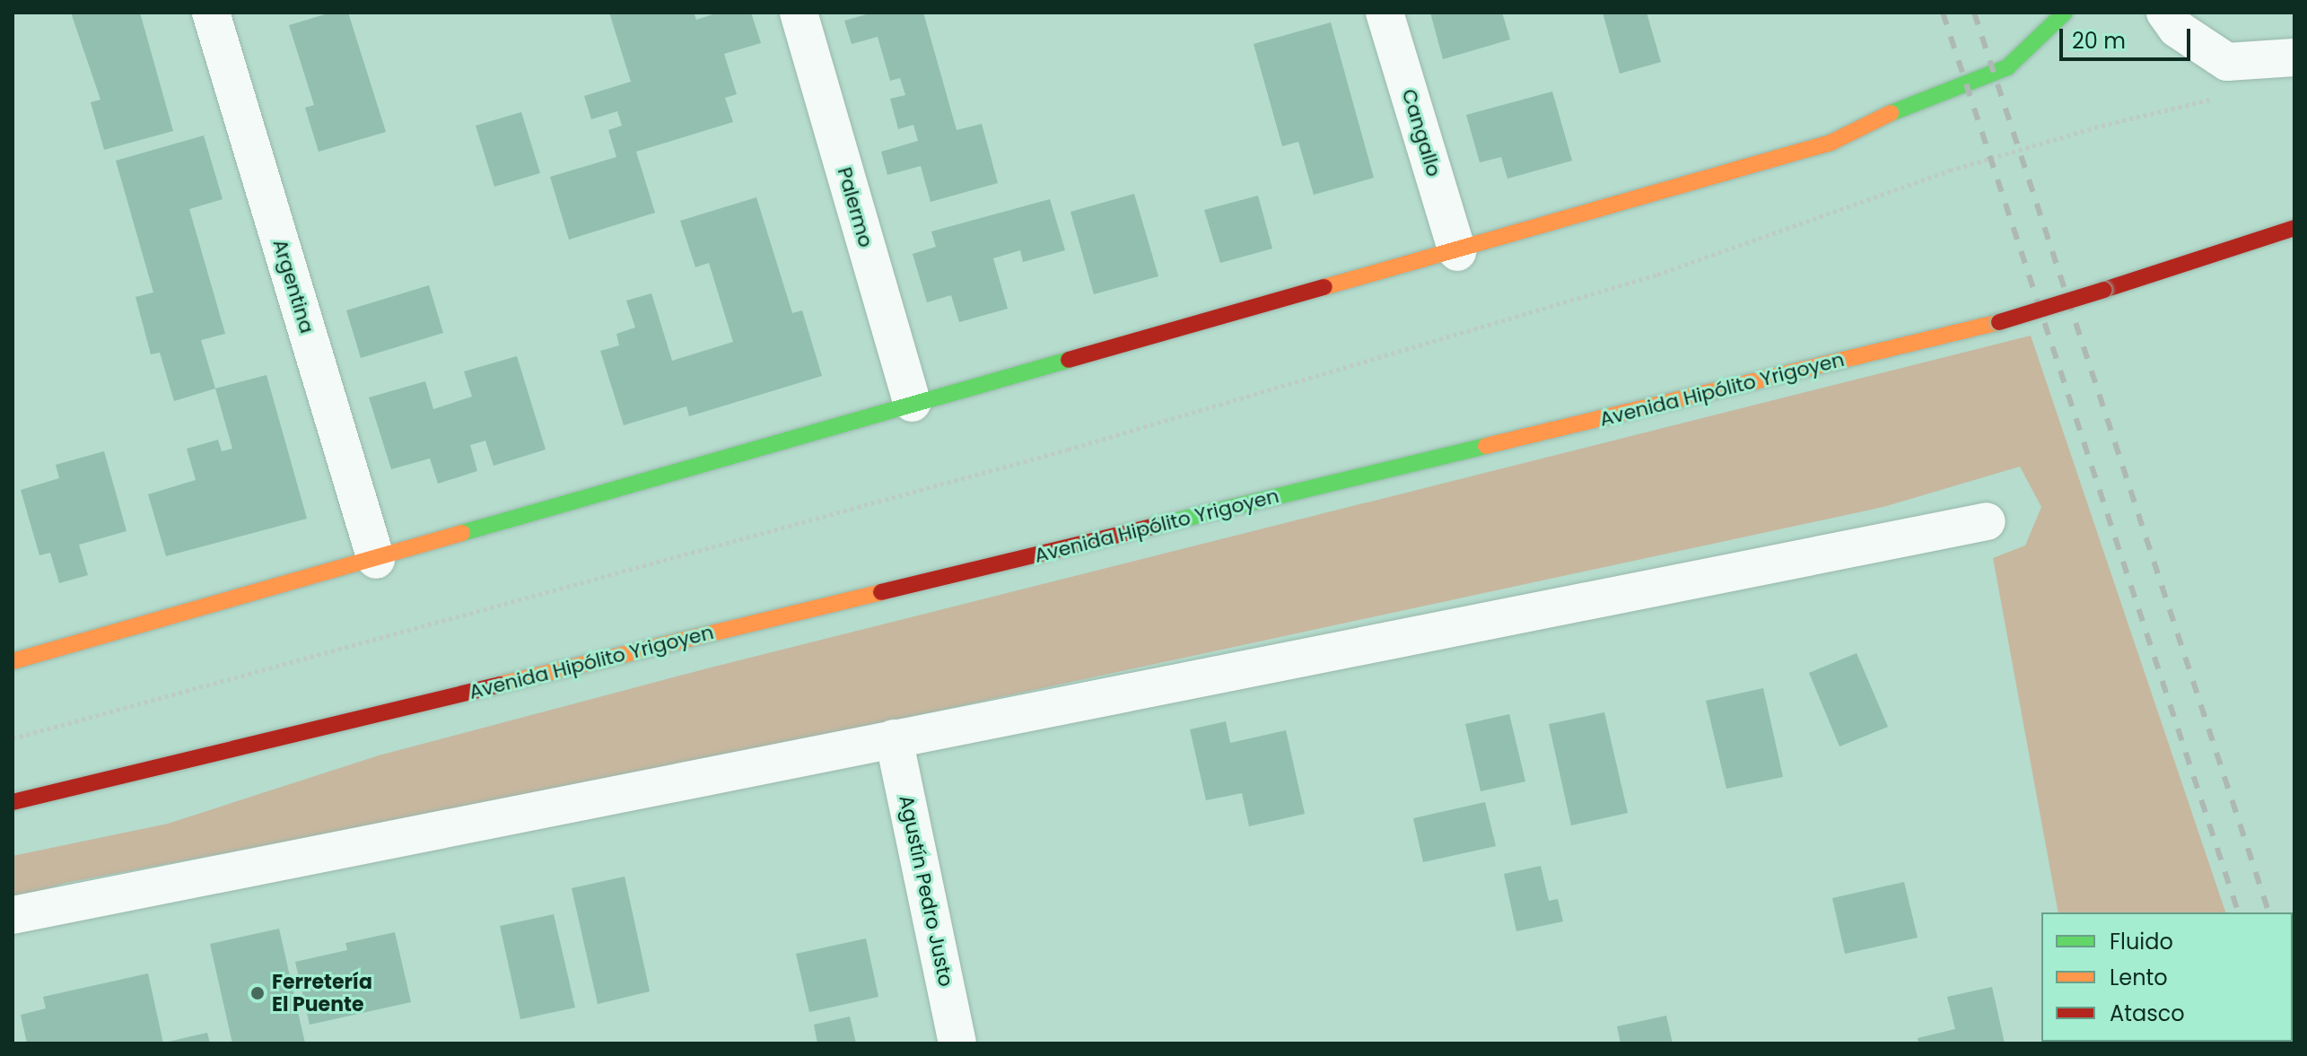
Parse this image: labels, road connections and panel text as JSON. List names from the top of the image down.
{
  "streets": {
    "main road": ["Avenida Hipólito Yrigoyen"],
    "street": [
      "Cangallo",
      "Palermo",
      "Argentina",
      "Agustín Pedro Justo"
    ]
  },
  "places": ["Ferretería El Puente"],
  "legend": ["Fluido", "Lento", "Atasco"],
  "scale_bar": "20 m"
}
